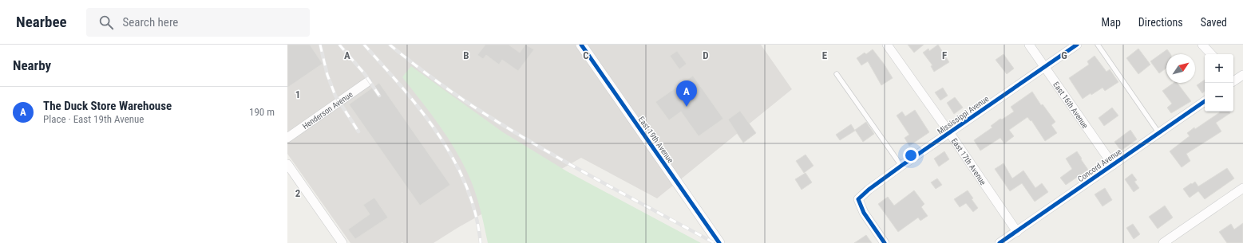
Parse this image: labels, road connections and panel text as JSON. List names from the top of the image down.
{
  "streets": {
    "street": [
      "East 16th Avenue",
      "Henderson Avenue",
      "Mississippi Avenue",
      "East 19th Avenue",
      "East 17th Avenue",
      "Concord Avenue"
    ]
  },
  "crossings": [
    ["East 16th Avenue", "Mississippi Avenue"],
    ["East 16th Avenue", "Concord Avenue"],
    ["Mississippi Avenue", "East 17th Avenue"],
    ["East 17th Avenue", "Concord Avenue"]
  ],
  "north": "top right",
  "page": {
    "header": "Nearbee",
    "search": "Search here",
    "nav": ["Map", "Directions", "Saved"],
    "heading": "Nearby",
    "map_buttons": ["+", "−"],
    "pins": "A",
    "list": [
      {
        "mark": "A",
        "name": "The Duck Store Warehouse",
        "note": "Place · East 19th Avenue",
        "value": "190 m"
      }
    ]
  },
  "grid": {
    "columns": [
      "A",
      "B",
      "C",
      "D",
      "E",
      "F",
      "G"
    ],
    "rows": ["1", "2"]
  }
}
